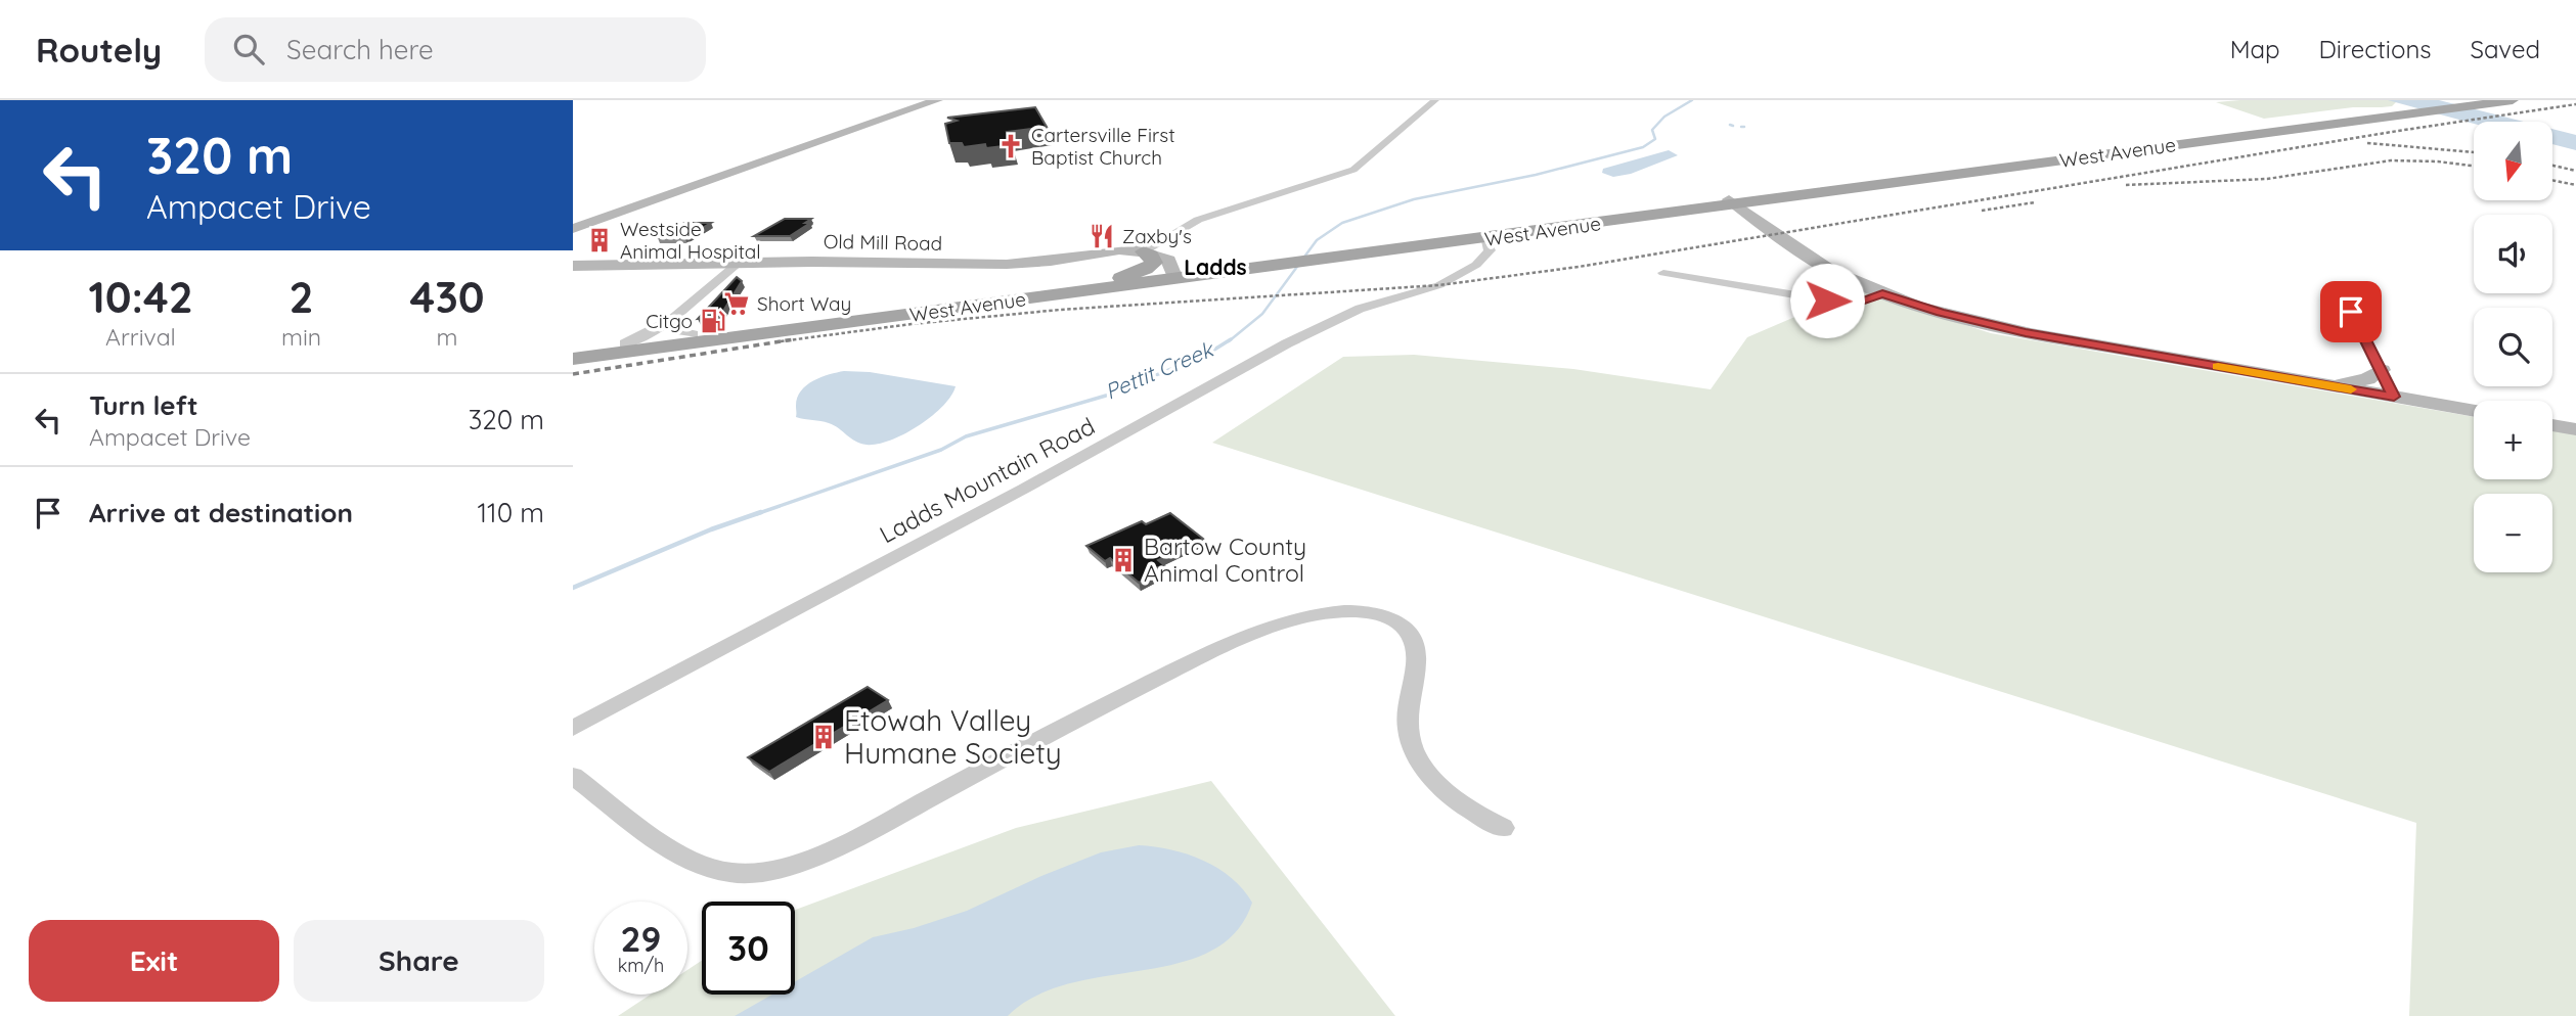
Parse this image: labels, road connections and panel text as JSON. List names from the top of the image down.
{
  "streets": {
    "main road": ["West Avenue"],
    "street": ["Old Mill Road", "Ladds Mountain Road"]
  },
  "crossings": [
    ["West Avenue", "Ladds Mountain Road"]
  ],
  "districts": ["Ladds"],
  "water": ["Pettit Creek"],
  "places": {
    "church": ["Cartersville First Baptist Church"],
    "restaurant": ["Zaxby's"],
    "building": ["Westside Animal Hospital", "Bartow County Animal Control", "Etowah Valley Humane Society"],
    "supermarket": ["Short Way"],
    "fuel station": ["Citgo"]
  },
  "north": "bottom",
  "page": {
    "header": "Routely",
    "search": "Search here",
    "nav": ["Map", "Directions", "Saved"],
    "turn": ["320 m", "Ampacet Drive"],
    "map_buttons": ["+", "−"],
    "eta": [
      "10:42",
      "Arrival",
      "2",
      "min",
      "430",
      "m"
    ],
    "list": [
      {
        "name": "Turn left",
        "note": "Ampacet Drive",
        "value": "320 m"
      },
      {
        "name": "Arrive at destination",
        "value": "110 m"
      }
    ],
    "speed": "29 km/h",
    "limit": "30",
    "buttons": ["Exit", "Share"]
  }
}
